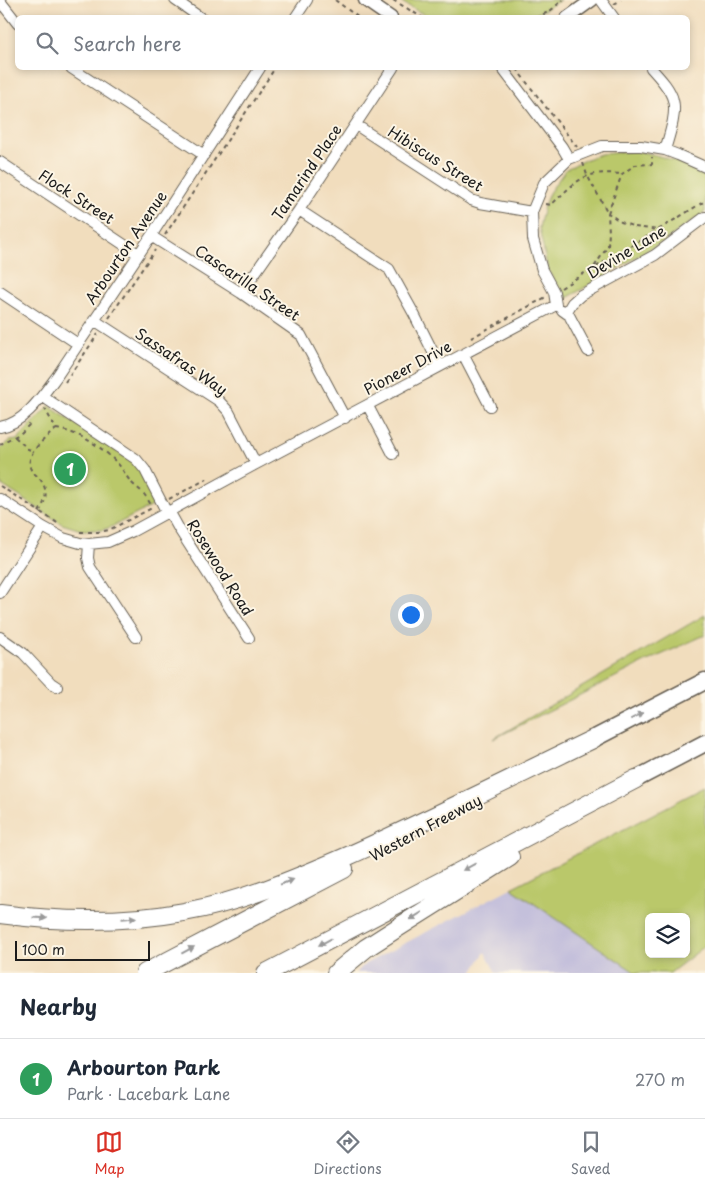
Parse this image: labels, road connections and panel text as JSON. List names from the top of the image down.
{
  "streets": {
    "highway": ["Western Freeway"],
    "street": [
      "Hibiscus Street",
      "Tamarind Place",
      "Flock Street",
      "Arbourton Avenue",
      "Devine Lane",
      "Cascarilla Street",
      "Sassafras Way",
      "Pioneer Drive",
      "Rosewood Road"
    ]
  },
  "crossings": [
    ["Hibiscus Street", "Tamarind Place"],
    ["Tamarind Place", "Cascarilla Street"],
    ["Flock Street", "Arbourton Avenue"],
    ["Arbourton Avenue", "Cascarilla Street"],
    ["Arbourton Avenue", "Sassafras Way"],
    ["Arbourton Avenue", "Rosewood Road"],
    ["Cascarilla Street", "Pioneer Drive"],
    ["Sassafras Way", "Pioneer Drive"],
    ["Pioneer Drive", "Rosewood Road"]
  ],
  "scale_bar": "100 m",
  "page": {
    "search": "Search here",
    "pins": "1",
    "scale": "100 m",
    "heading": "Nearby",
    "list": [
      {
        "mark": "1",
        "name": "Arbourton Park",
        "note": "Park · Lacebark Lane",
        "value": "270 m"
      }
    ],
    "nav": ["Map", "Directions", "Saved"]
  }
}
